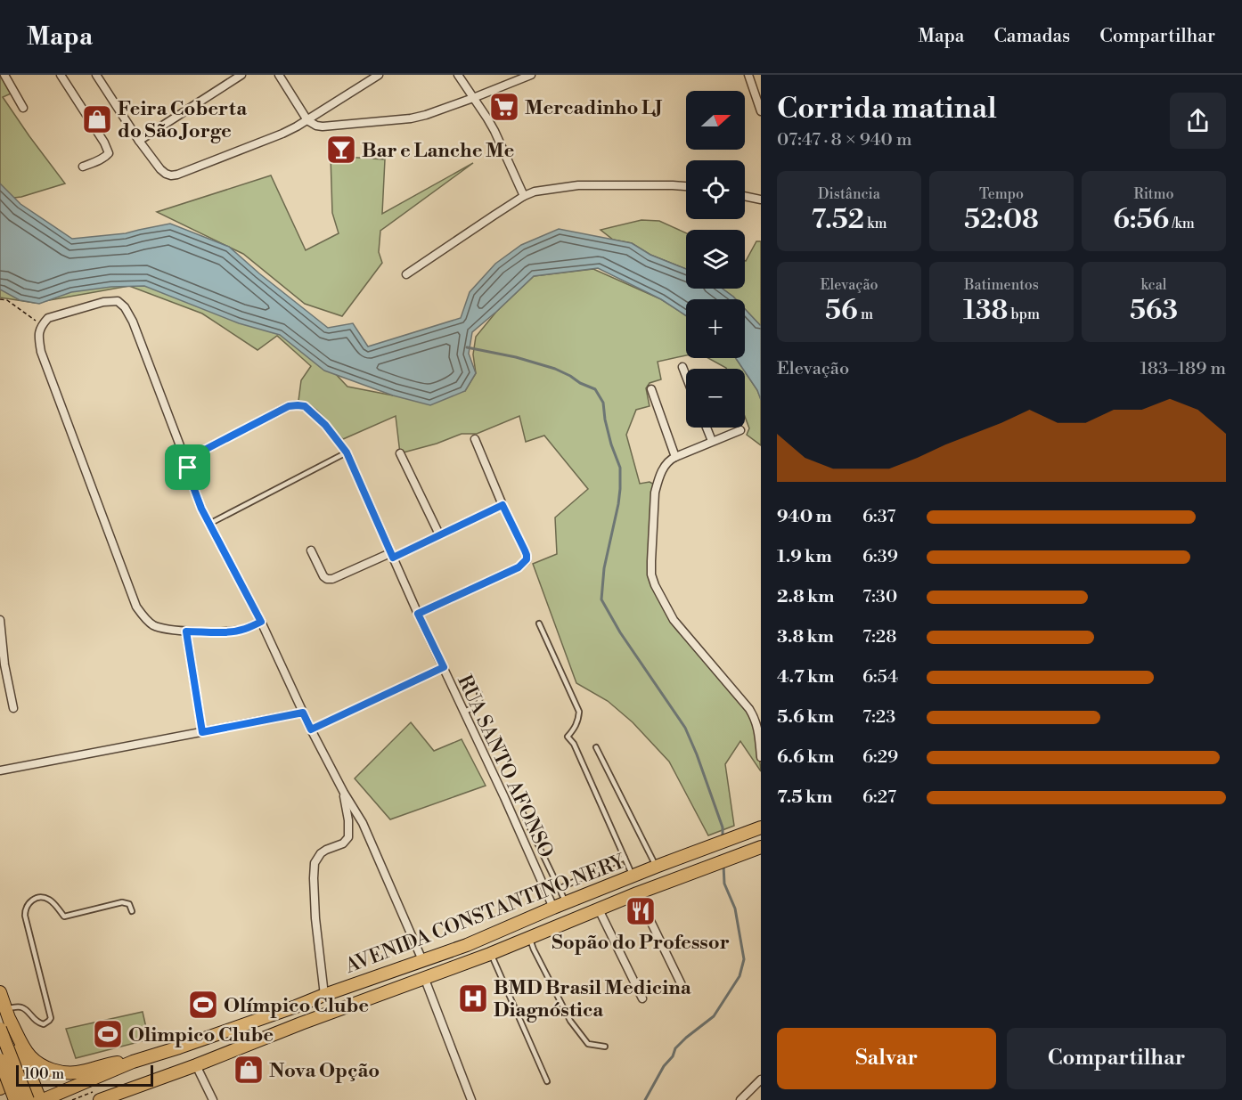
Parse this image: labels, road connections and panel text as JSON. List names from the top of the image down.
{
  "streets": {
    "main road": ["AVENIDA CONSTANTINO NERY"],
    "street": ["RUA SANTO AFONSO"]
  },
  "crossings": [
    ["RUA SANTO AFONSO", "AVENIDA CONSTANTINO NERY"]
  ],
  "places": {
    "supermarket": ["Mercadinho LJ"],
    "shop": ["Feira Coberta do São Jorge", "Nova Opção"],
    "bar": ["Bar e Lanche Me"],
    "restaurant": ["Sopão do Professor"],
    "hospital": ["BMD Brasil Medicina Diagnóstica"],
    "sports": ["Olímpico Clube", "Olimpico Clube"]
  },
  "scale_bar": "100 m",
  "north": "right",
  "page": {
    "header": "Mapa",
    "nav": ["Mapa", "Camadas", "Compartilhar"],
    "heading": ["Corrida matinal", "07:47 · 8 × 940 m"],
    "map_buttons": ["+", "−"],
    "stats": [
      ["Distância", "7.52 km"],
      ["Tempo", "52:08"],
      ["Ritmo", "6:56 /km"],
      ["Elevação", "56 m"],
      ["Batimentos", "138 bpm"],
      ["kcal", "563"]
    ],
    "chart": ["Elevação", "183–189 m"],
    "list": [
      {
        "name": "940 m",
        "note": "6:37"
      },
      {
        "name": "1.9 km",
        "note": "6:39"
      },
      {
        "name": "2.8 km",
        "note": "7:30"
      },
      {
        "name": "3.8 km",
        "note": "7:28"
      },
      {
        "name": "4.7 km",
        "note": "6:54"
      },
      {
        "name": "5.6 km",
        "note": "7:23"
      },
      {
        "name": "6.6 km",
        "note": "6:29"
      },
      {
        "name": "7.5 km",
        "note": "6:27"
      }
    ],
    "buttons": ["Salvar", "Compartilhar"],
    "scale": "100 m"
  }
}
